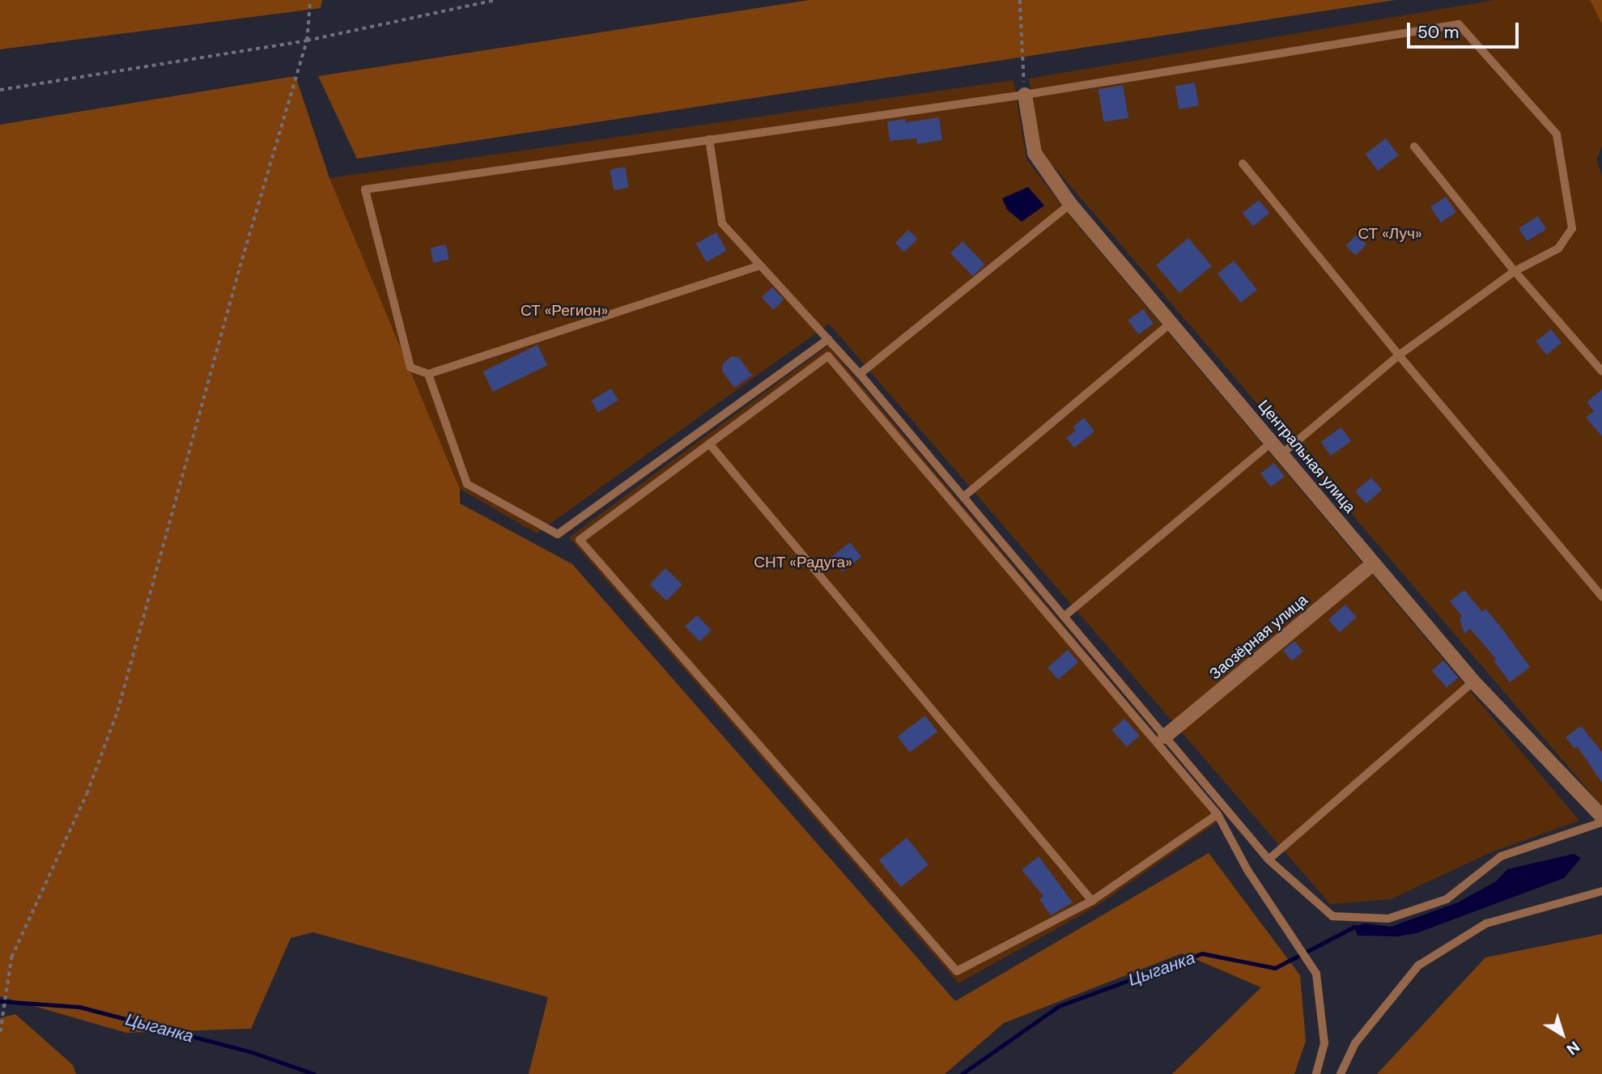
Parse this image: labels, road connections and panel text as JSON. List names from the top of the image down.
{
  "streets": {
    "street": ["Центральная улица", "Заозёрная улица"]
  },
  "crossings": [
    ["Центральная улица", "Заозёрная улица"]
  ],
  "water": ["Цыганка"],
  "parks": ["СТ «Луч»", "СТ «Регион»", "СНТ «Радуга»"],
  "scale_bar": "50 m",
  "north": "bottom right"
}
